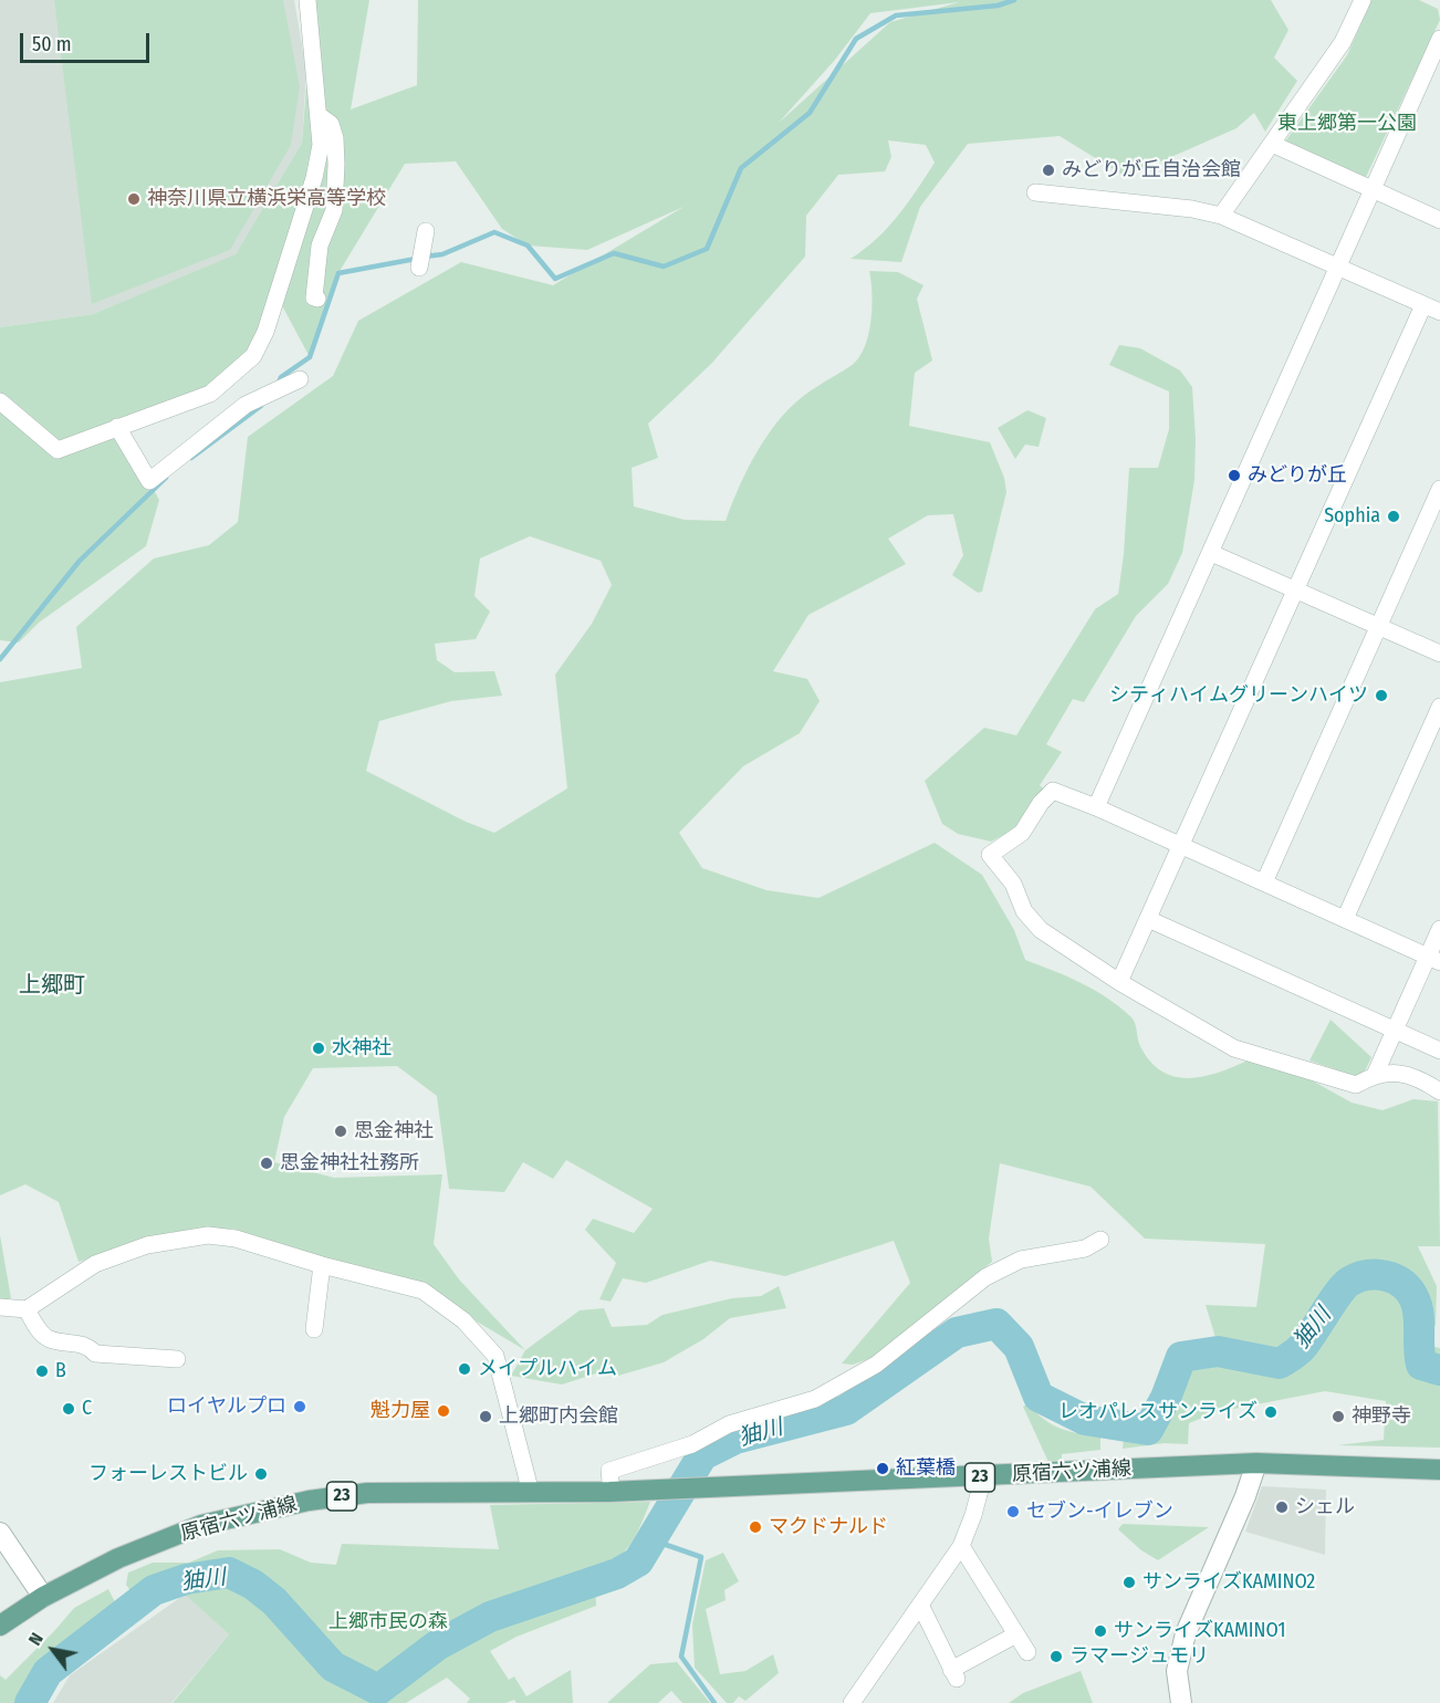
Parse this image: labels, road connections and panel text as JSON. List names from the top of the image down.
{
  "streets": {
    "main road": ["原宿六ツ浦線", "23"]
  },
  "districts": ["上郷町"],
  "water": ["㹨川"],
  "parks": ["東上郷第一公園", "上郷市民の森"],
  "places": [
    "みどりが丘自治会館",
    "神奈川県立横浜栄高等学校",
    "みどりが丘",
    "Sophia",
    "シティハイムグリーンハイツ",
    "水神社",
    "思金神社",
    "思金神社社務所",
    "メイプルハイム",
    "B",
    "ロイヤルプロ",
    "C",
    "魁力屋",
    "レオパレスサンライズ",
    "上郷町内会館",
    "神野寺",
    "紅葉橋",
    "フォーレストビル",
    "シェル",
    "セブン-イレブン",
    "マクドナルド",
    "サンライズKAMINO2",
    "サンライズKAMINO1",
    "ラマージュモリ"
  ],
  "scale_bar": "50 m",
  "north": "top left"
}
